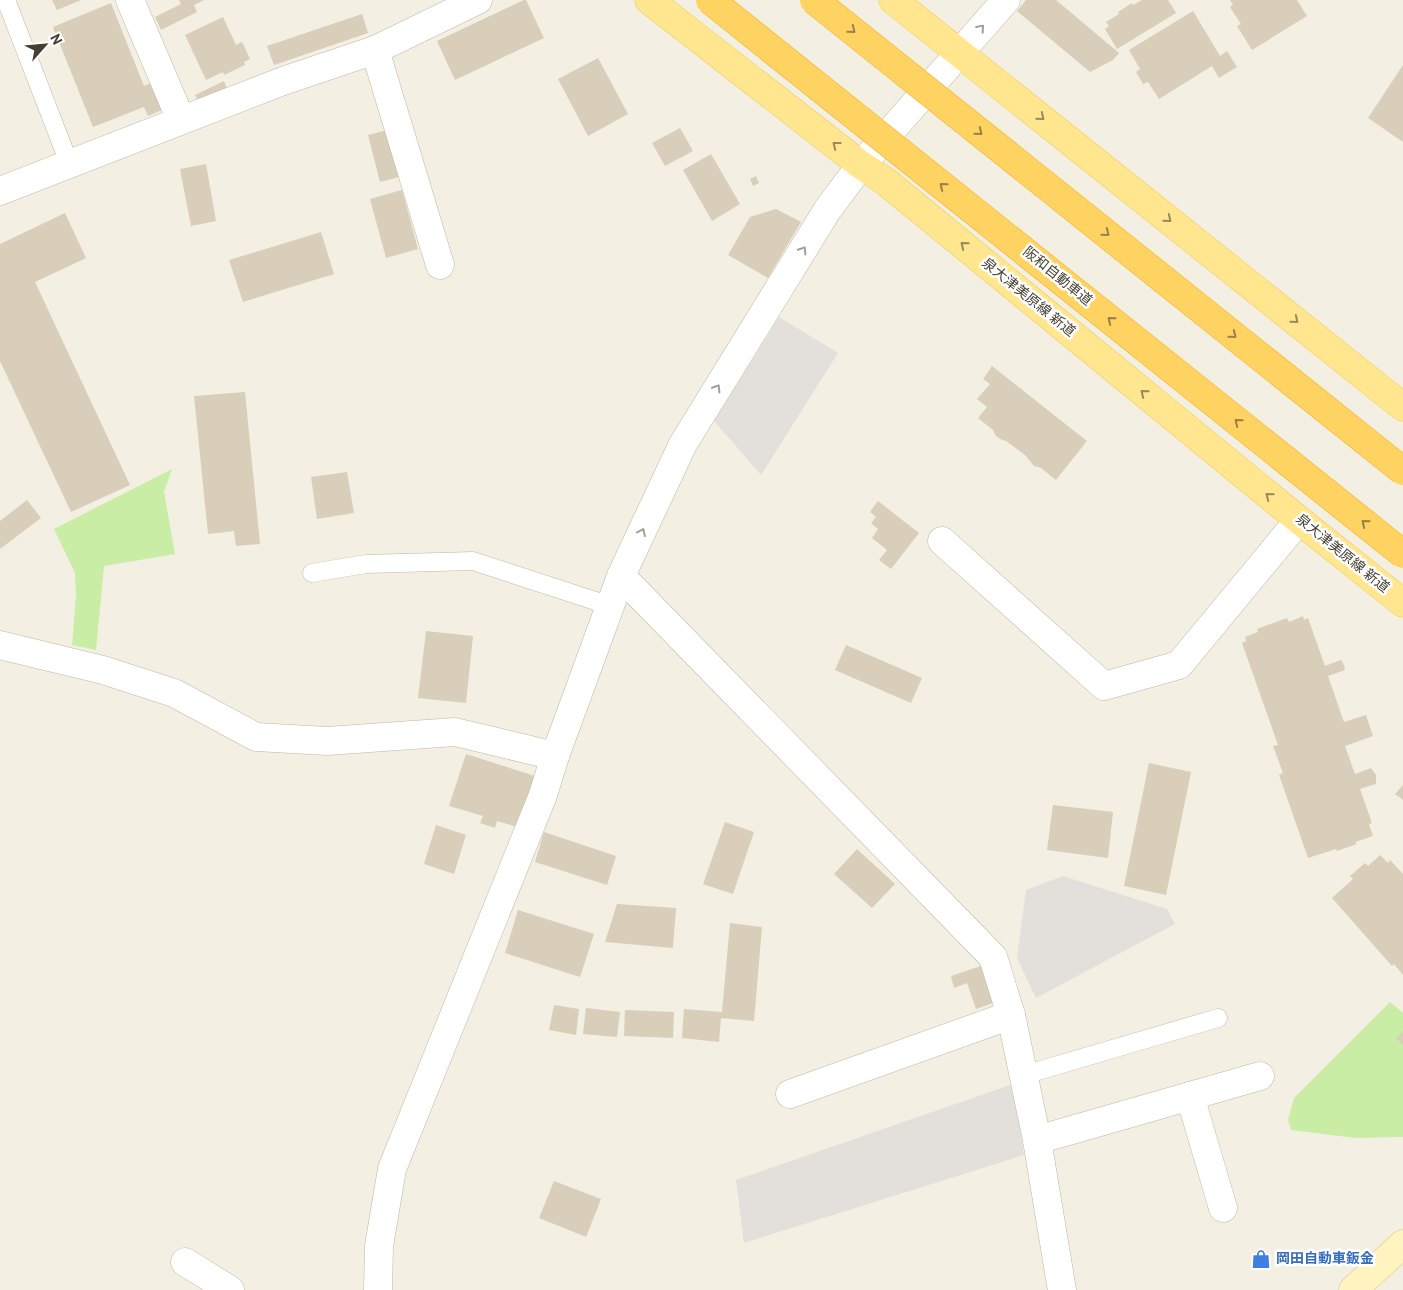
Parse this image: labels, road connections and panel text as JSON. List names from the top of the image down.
{
  "streets": {
    "highway": ["阪和自動車道"],
    "main road": ["泉大津美原線 新道"]
  },
  "places": {
    "shop": ["岡田自動車鈑金"]
  },
  "north": "top right"
}
